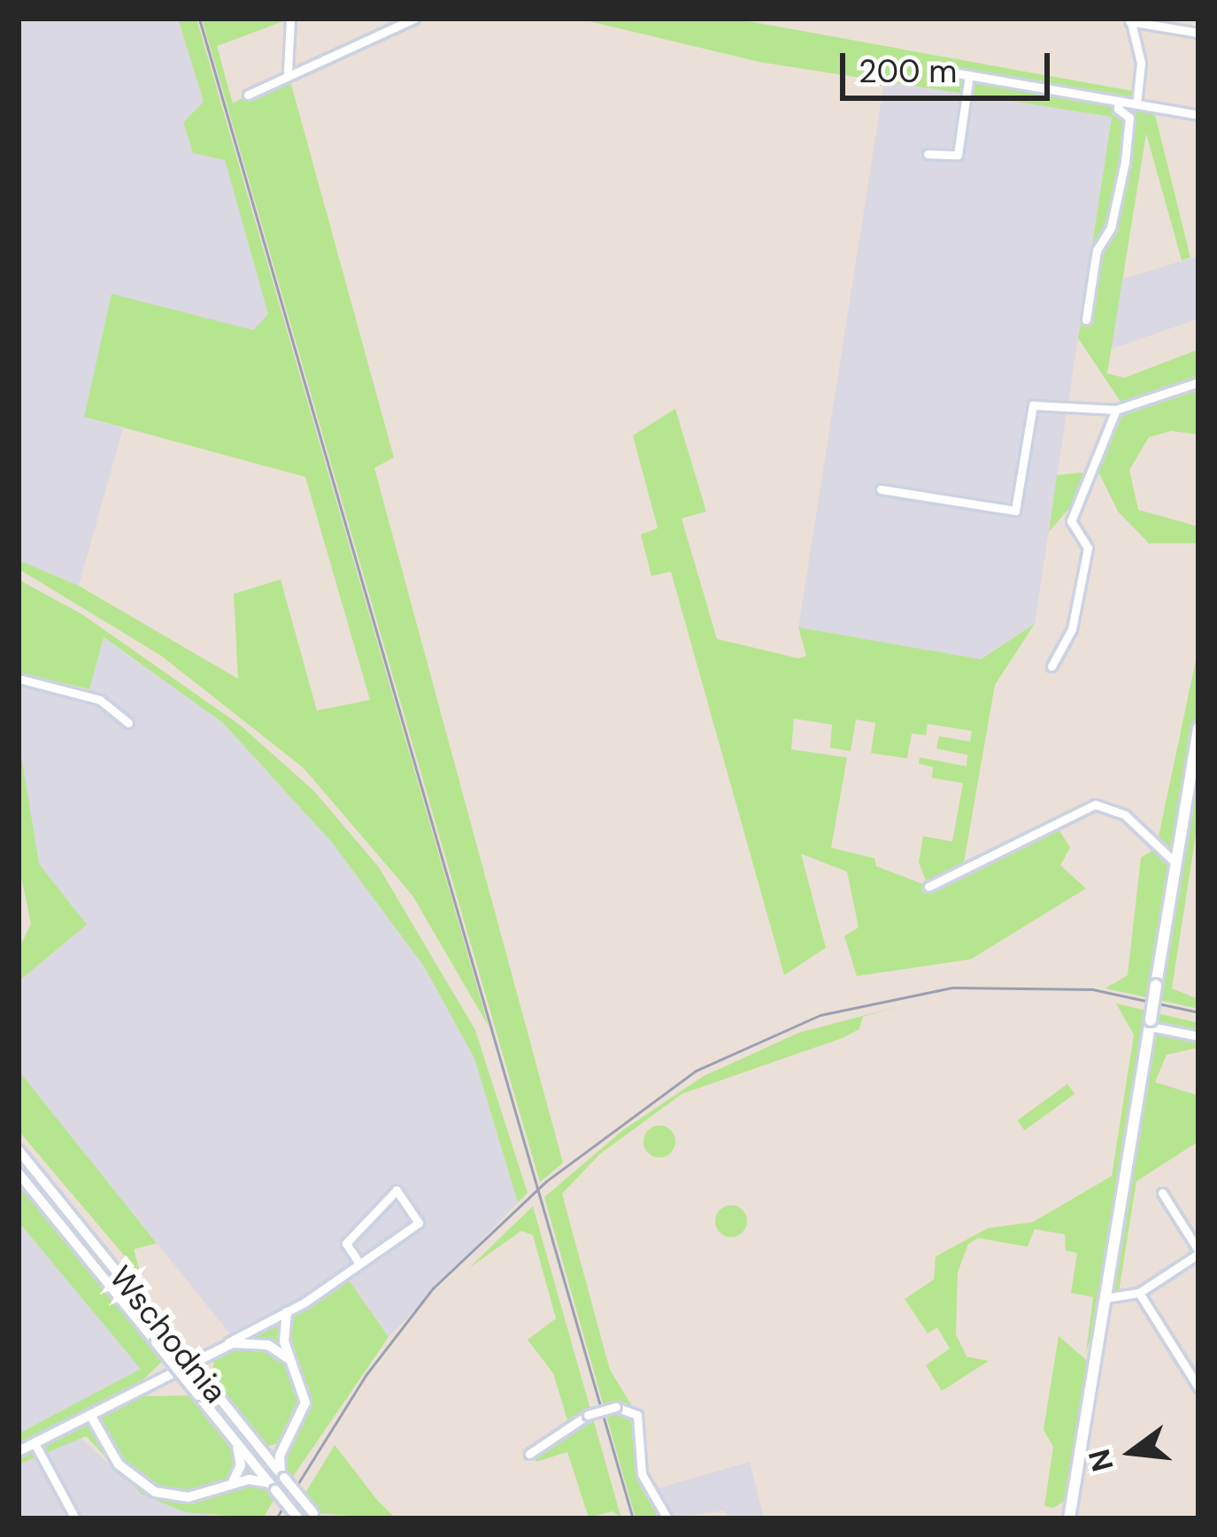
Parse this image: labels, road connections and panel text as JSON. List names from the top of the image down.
{
  "streets": {
    "street": ["Wschodnia"]
  },
  "scale_bar": "200 m",
  "north": "left"
}
